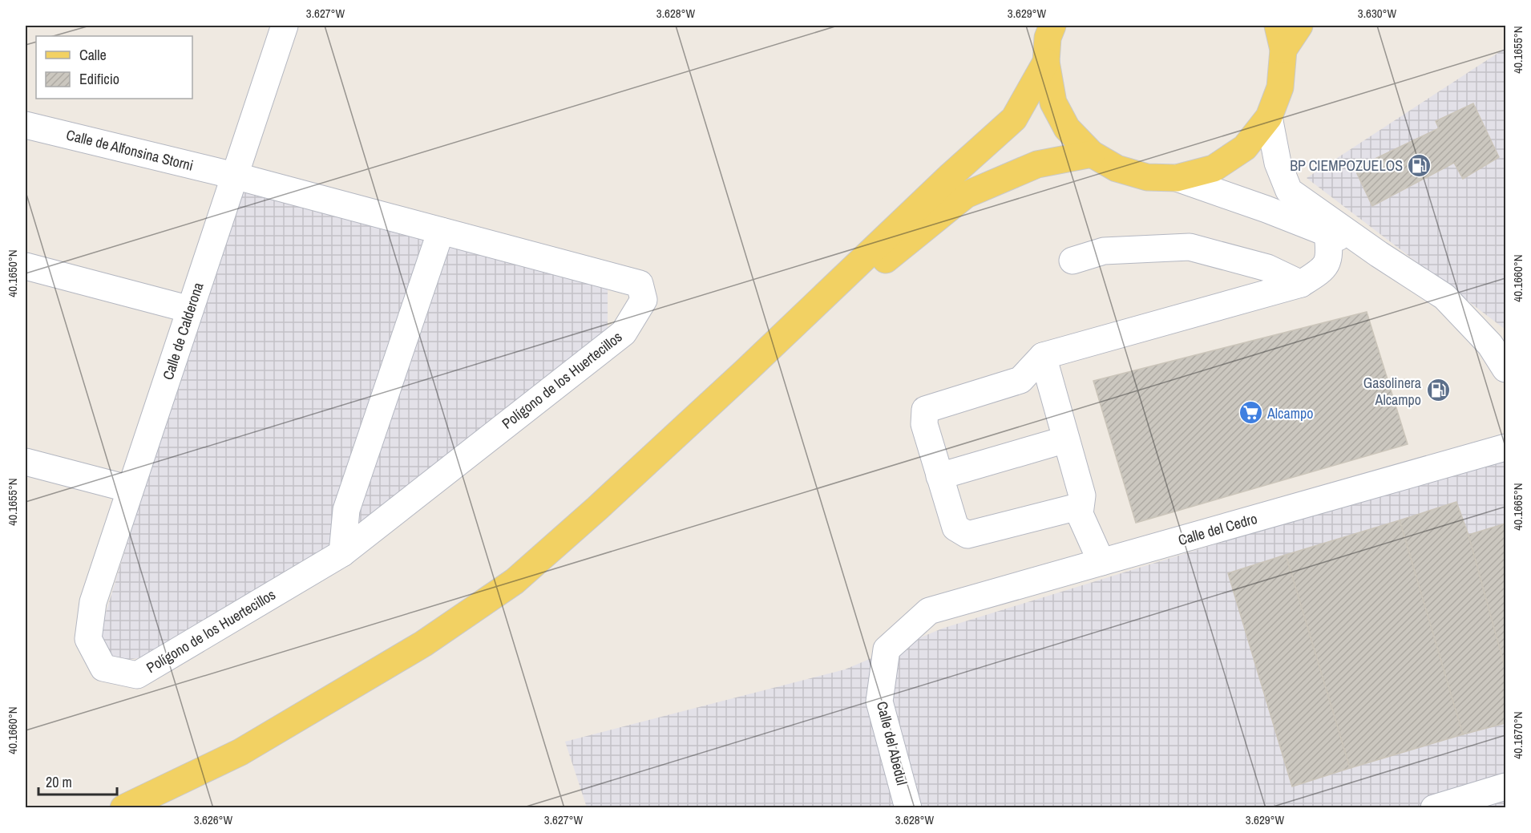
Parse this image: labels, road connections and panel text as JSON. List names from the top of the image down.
{
  "streets": {
    "street": [
      "Calle de Alfonsina Storni",
      "Calle de Calderona",
      "Polígono de los Huertecillos",
      "Calle del Cedro",
      "Calle del Abedul"
    ]
  },
  "crossings": [
    ["Calle de Alfonsina Storni", "Calle de Calderona"],
    ["Calle de Alfonsina Storni", "Polígono de los Huertecillos"],
    ["Calle de Calderona", "Polígono de los Huertecillos"],
    ["Calle del Cedro", "Calle del Abedul"]
  ],
  "places": {
    "fuel station": ["BP CIEMPOZUELOS", "Gasolinera Alcampo"],
    "supermarket": ["Alcampo"]
  },
  "legend": ["Calle", "Edificio"],
  "scale_bar": "20 m",
  "coordinates": [
    "3.627°W",
    "3.628°W",
    "3.629°W",
    "3.630°W",
    "40.1655°N",
    "40.1650°N",
    "40.1660°N",
    "40.1665°N",
    "40.1670°N",
    "3.626°W"
  ]
}
